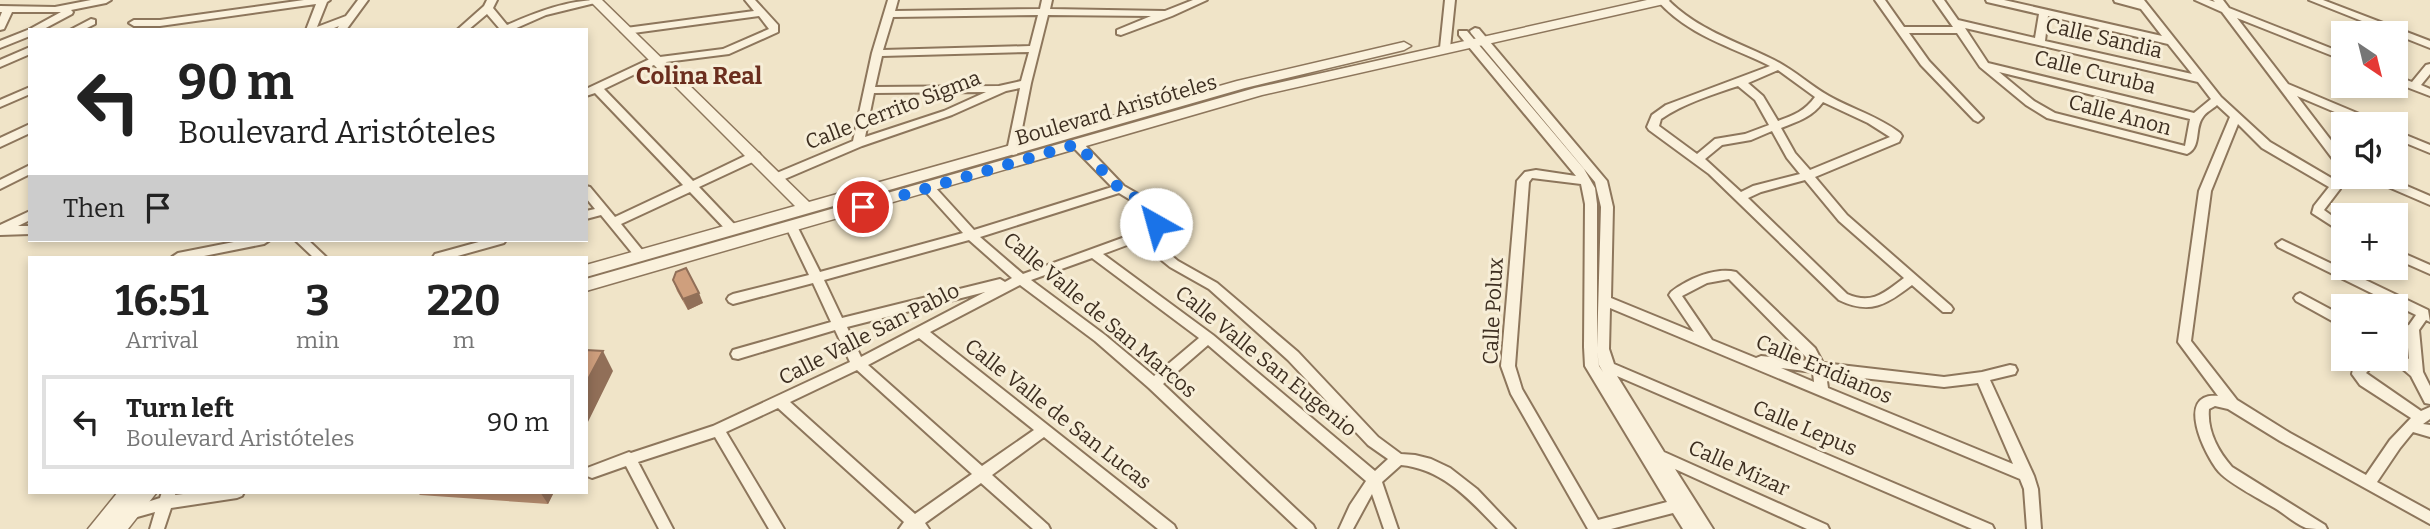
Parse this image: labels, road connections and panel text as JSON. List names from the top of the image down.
{
  "streets": {
    "street": [
      "Calle Sandia",
      "Calle Curuba",
      "Calle Cerrito Sigma",
      "Boulevard Aristóteles",
      "Calle Anon",
      "Calle Polux",
      "Calle Valle de San Marcos",
      "Calle Valle San Pablo",
      "Calle Valle San Eugenio",
      "Calle Eridianos",
      "Calle Valle de San Lucas",
      "Calle Lepus",
      "Calle Mizar"
    ]
  },
  "crossings": [
    ["Calle Sandia", "Calle Anon"],
    ["Calle Curuba", "Calle Anon"],
    ["Boulevard Aristóteles", "Calle Valle de San Marcos"],
    ["Calle Valle de San Marcos", "Calle Valle San Pablo"],
    ["Calle Valle San Pablo", "Calle Valle San Eugenio"],
    ["Calle Valle San Pablo", "Calle Valle de San Lucas"]
  ],
  "districts": ["Colina Real"],
  "north": "bottom right",
  "page": {
    "map_buttons": ["+", "−"],
    "turn": ["90 m", "Boulevard Aristóteles"],
    "then": "Then",
    "eta": [
      "16:51",
      "Arrival",
      "3",
      "min",
      "220",
      "m"
    ],
    "list": [
      {
        "name": "Turn left",
        "note": "Boulevard Aristóteles",
        "value": "90 m"
      }
    ]
  }
}
